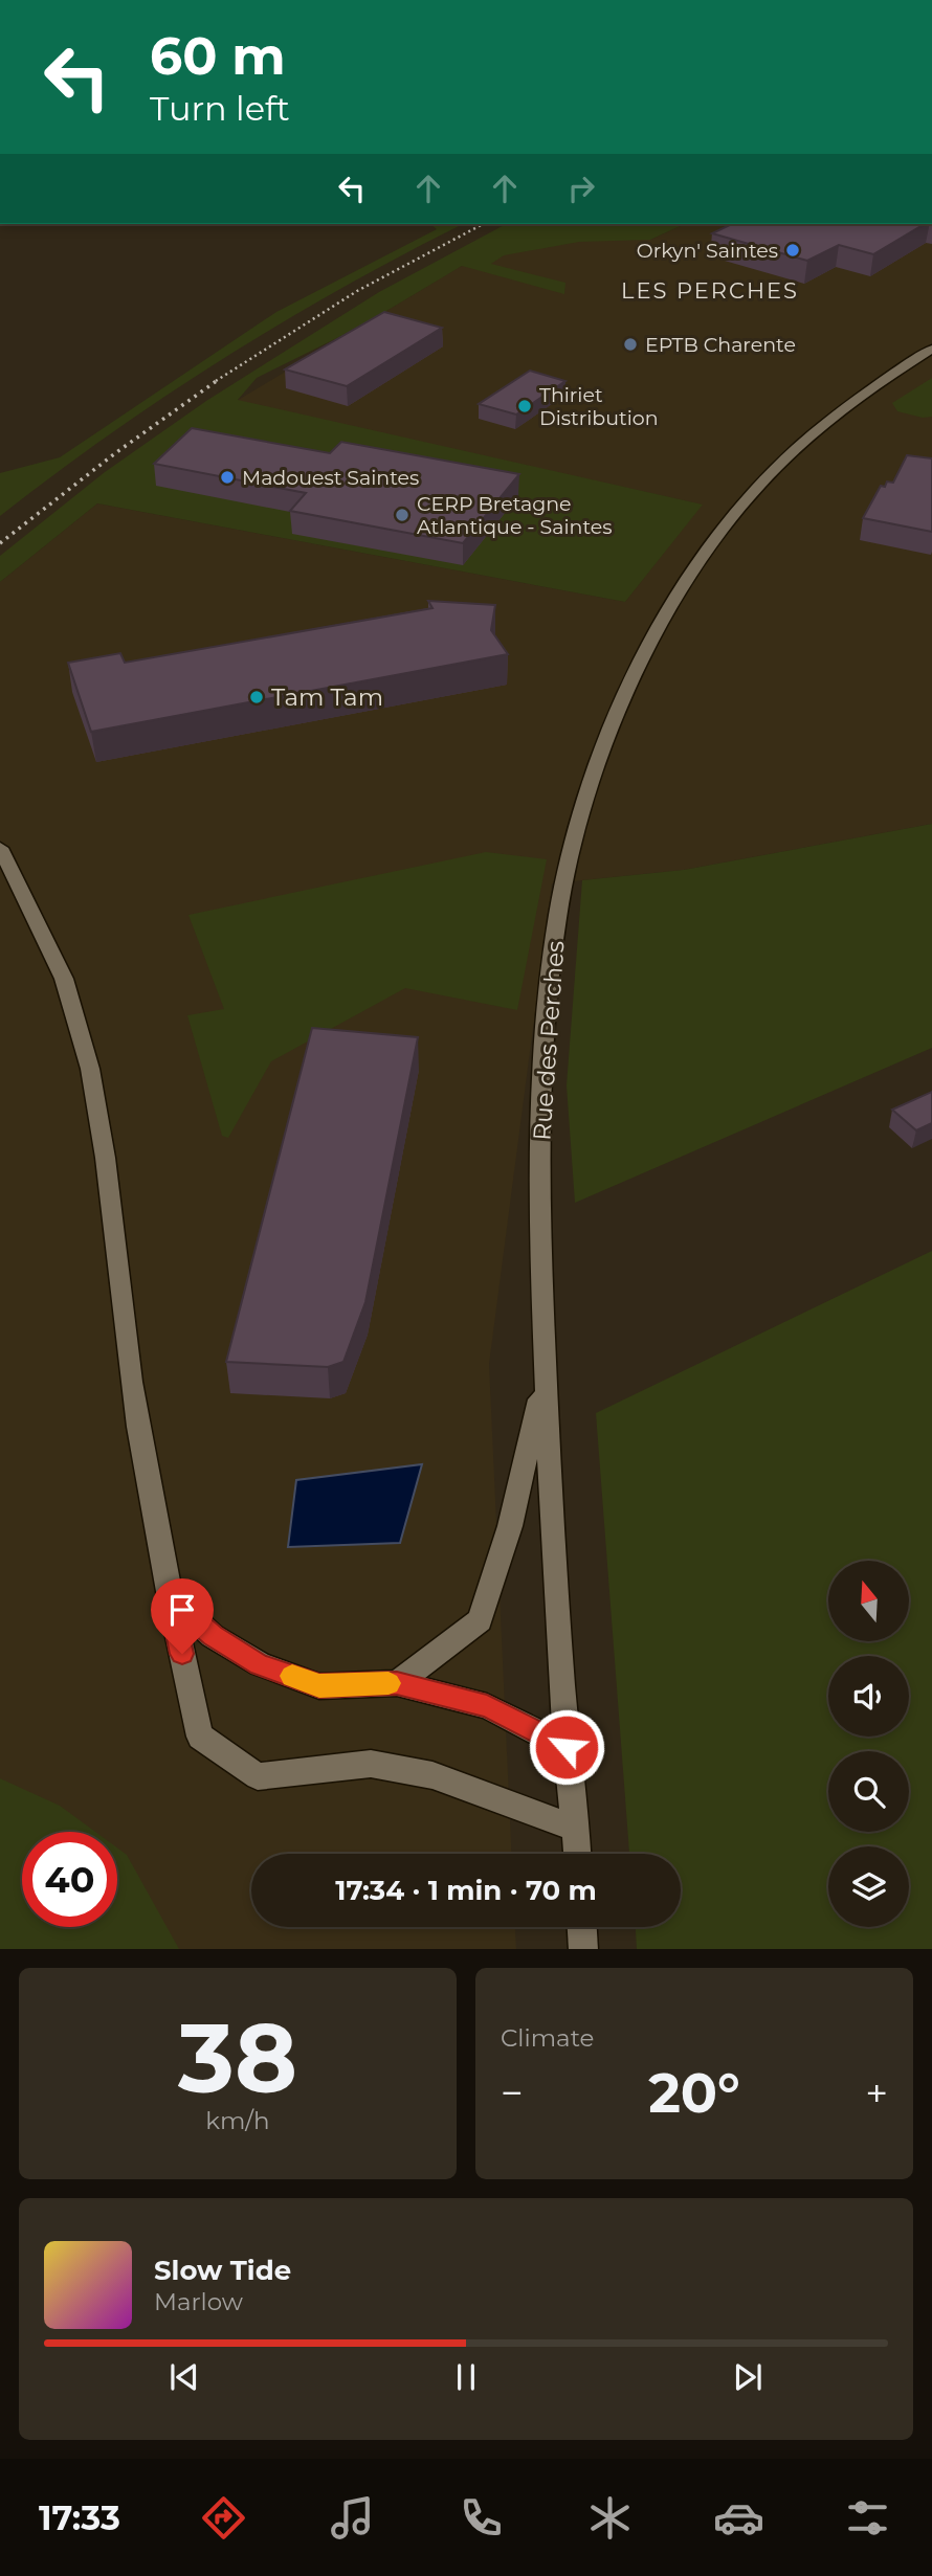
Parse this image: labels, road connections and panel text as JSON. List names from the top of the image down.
{
  "streets": {
    "street": ["Rue des Perches"]
  },
  "districts": ["LES PERCHES"],
  "places": [
    "Orkyn' Saintes",
    "EPTB Charente",
    "Thiriet Distribution",
    "Madouest Saintes",
    "CERP Bretagne Atlantique - Saintes",
    "Tam Tam"
  ],
  "north": "top",
  "page": {
    "turn": ["60 m", "Turn left"],
    "limit": "40",
    "trip": "17:34 · 1 min · 70 m",
    "tile": [
      ["38", "km/h"],
      "Climate"
    ],
    "heat": ["−", "20°", "+"],
    "song": ["Slow Tide", "Marlow"],
    "tabs": "17:33"
  }
}
